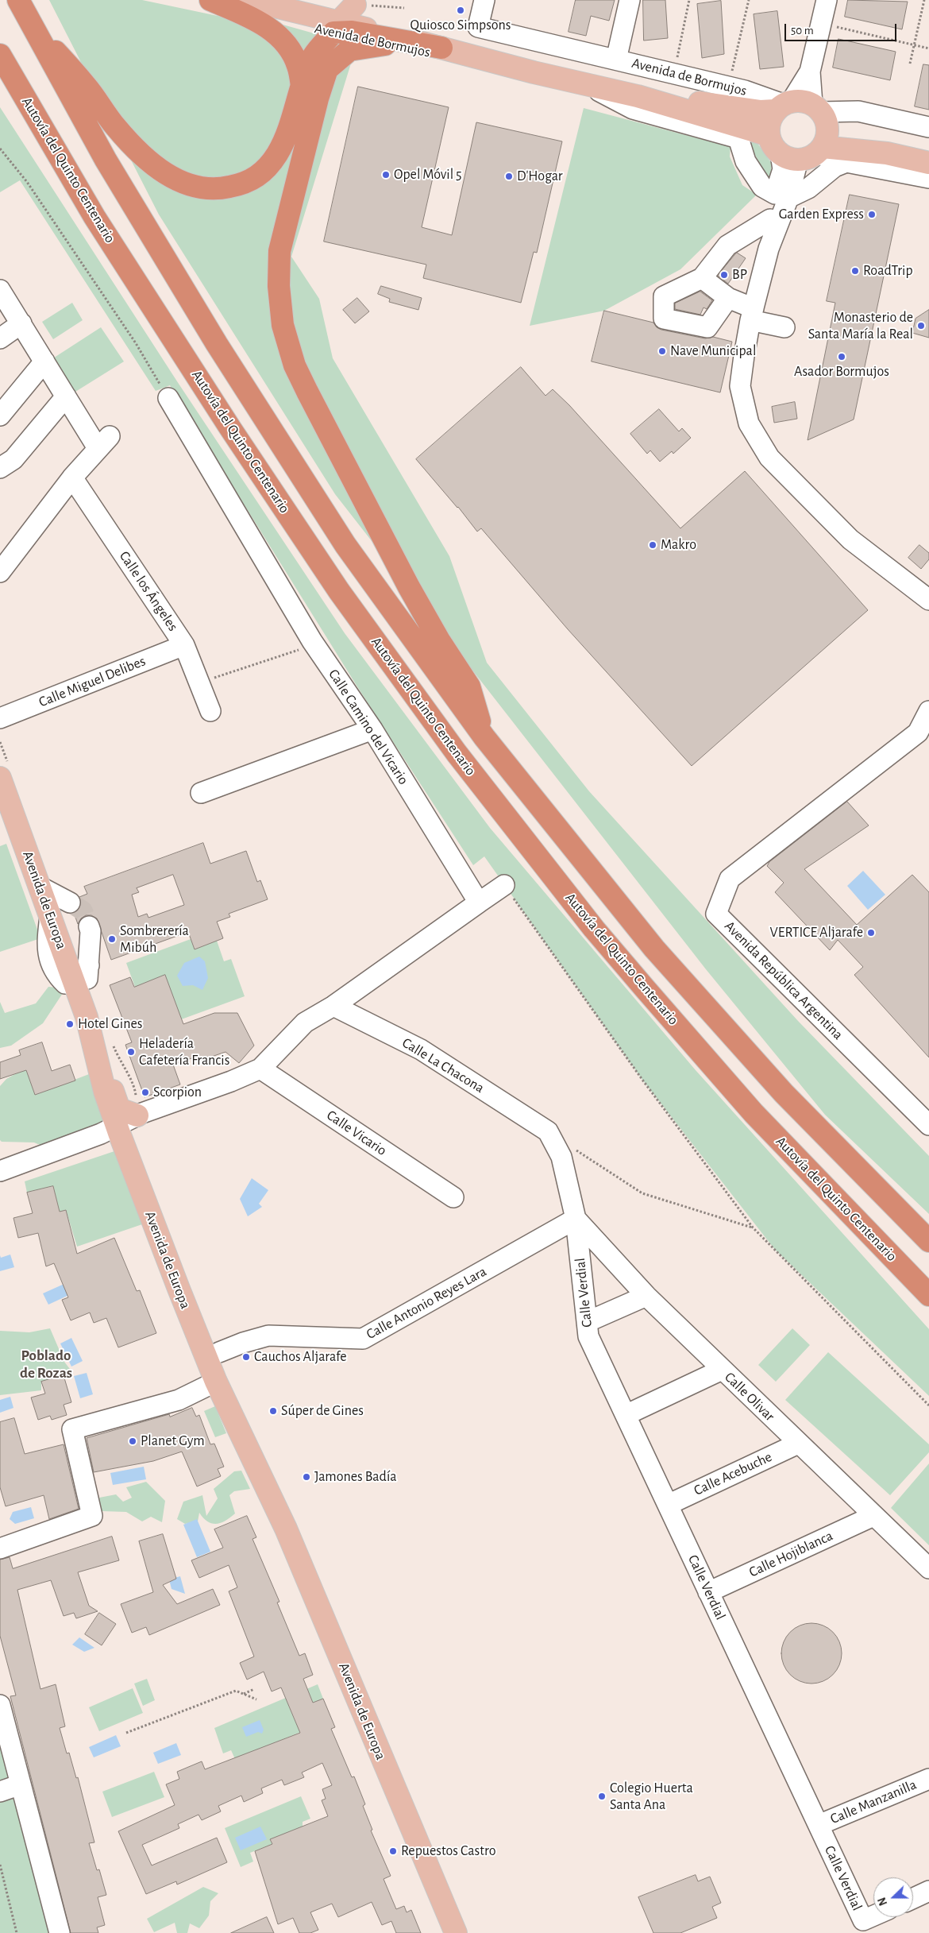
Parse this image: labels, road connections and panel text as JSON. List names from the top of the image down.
{
  "streets": {
    "highway": ["Autovía del Quinto Centenario"],
    "main road": ["Avenida de Bormujos", "Avenida de Europa"],
    "street": [
      "Calle los Ángeles",
      "Calle Miguel Delibes",
      "Calle Camino del Vicario",
      "Avenida República Argentina",
      "Calle La Chacona",
      "Calle Vicario",
      "Calle Verdial",
      "Calle Antonio Reyes Lara",
      "Calle Olivar",
      "Calle Acebuche",
      "Calle Hojiblanca",
      "Calle Manzanilla"
    ]
  },
  "crossings": [
    ["Calle los Ángeles", "Calle Miguel Delibes"],
    ["Avenida de Europa", "Calle Antonio Reyes Lara"],
    ["Calle La Chacona", "Calle Verdial"],
    ["Calle La Chacona", "Calle Antonio Reyes Lara"],
    ["Calle La Chacona", "Calle Olivar"],
    ["Calle Verdial", "Calle Antonio Reyes Lara"],
    ["Calle Verdial", "Calle Olivar"],
    ["Calle Verdial", "Calle Acebuche"],
    ["Calle Verdial", "Calle Hojiblanca"],
    ["Calle Verdial", "Calle Manzanilla"],
    ["Calle Antonio Reyes Lara", "Calle Olivar"],
    ["Calle Olivar", "Calle Acebuche"],
    ["Calle Olivar", "Calle Hojiblanca"]
  ],
  "districts": ["Poblado de Rozas"],
  "places": [
    "Quiosco Simpsons",
    "Opel Móvil 5",
    "D'Hogar",
    "Garden Express",
    "RoadTrip",
    "BP",
    "Monasterio de Santa María la Real",
    "Nave Municipal",
    "Asador Bormujos",
    "Makro",
    "VERTICE Aljarafe",
    "Sombrerería Mibúh",
    "Hotel Gines",
    "Heladería Cafetería Francis",
    "Scorpion",
    "Cauchos Aljarafe",
    "Súper de Gines",
    "Planet Gym",
    "Jamones Badía",
    "Colegio Huerta Santa Ana",
    "Repuestos Castro"
  ],
  "scale_bar": "50 m",
  "north": "left"
}
